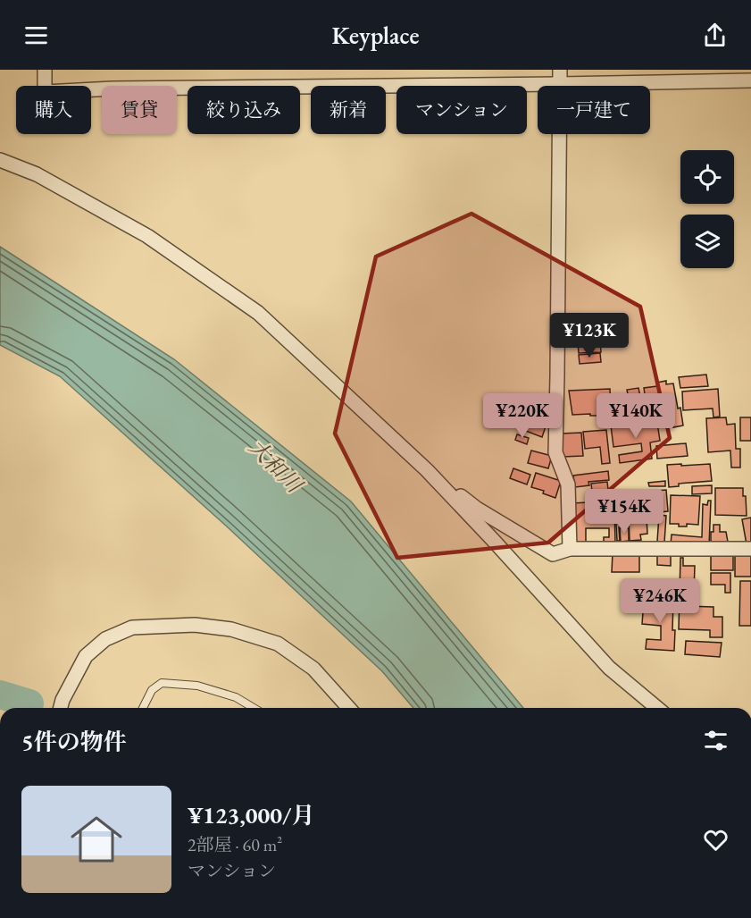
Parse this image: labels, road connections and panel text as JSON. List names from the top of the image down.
{
  "water": ["大和川"],
  "page": {
    "header": "Keyplace",
    "chip": [
      "購入",
      "賃貸",
      "絞り込み",
      "新着",
      "マンション",
      "一戸建て"
    ],
    "price": [
      "¥123K",
      "¥220K",
      "¥140K",
      "¥154K",
      "¥246K"
    ],
    "heading": "5件の物件",
    "list": [
      {
        "name": "¥123,000/月",
        "note": "2部屋 · 60 m² · マンション"
      }
    ]
  }
}
